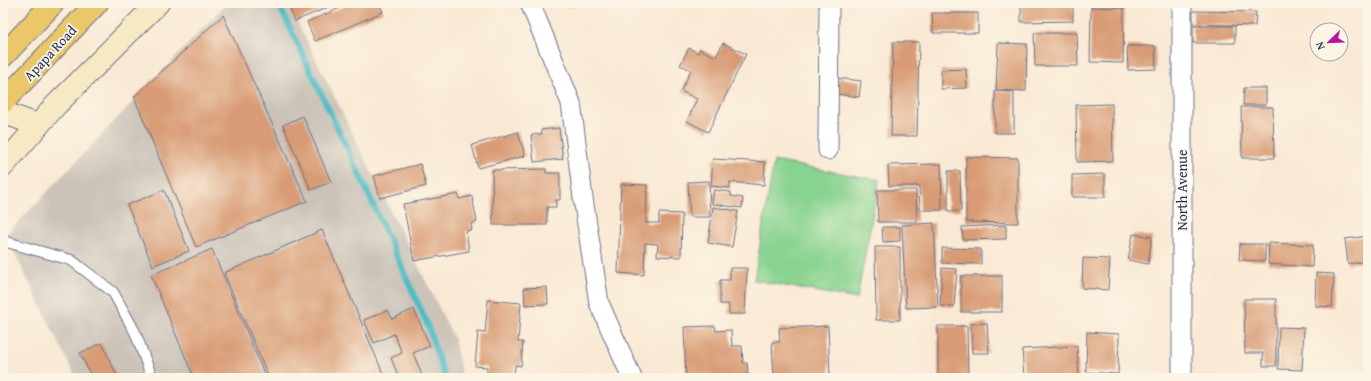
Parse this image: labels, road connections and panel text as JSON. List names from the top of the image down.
{
  "streets": {
    "highway": ["Apapa Road"],
    "street": ["North Avenue"]
  },
  "north": "bottom left"
}
